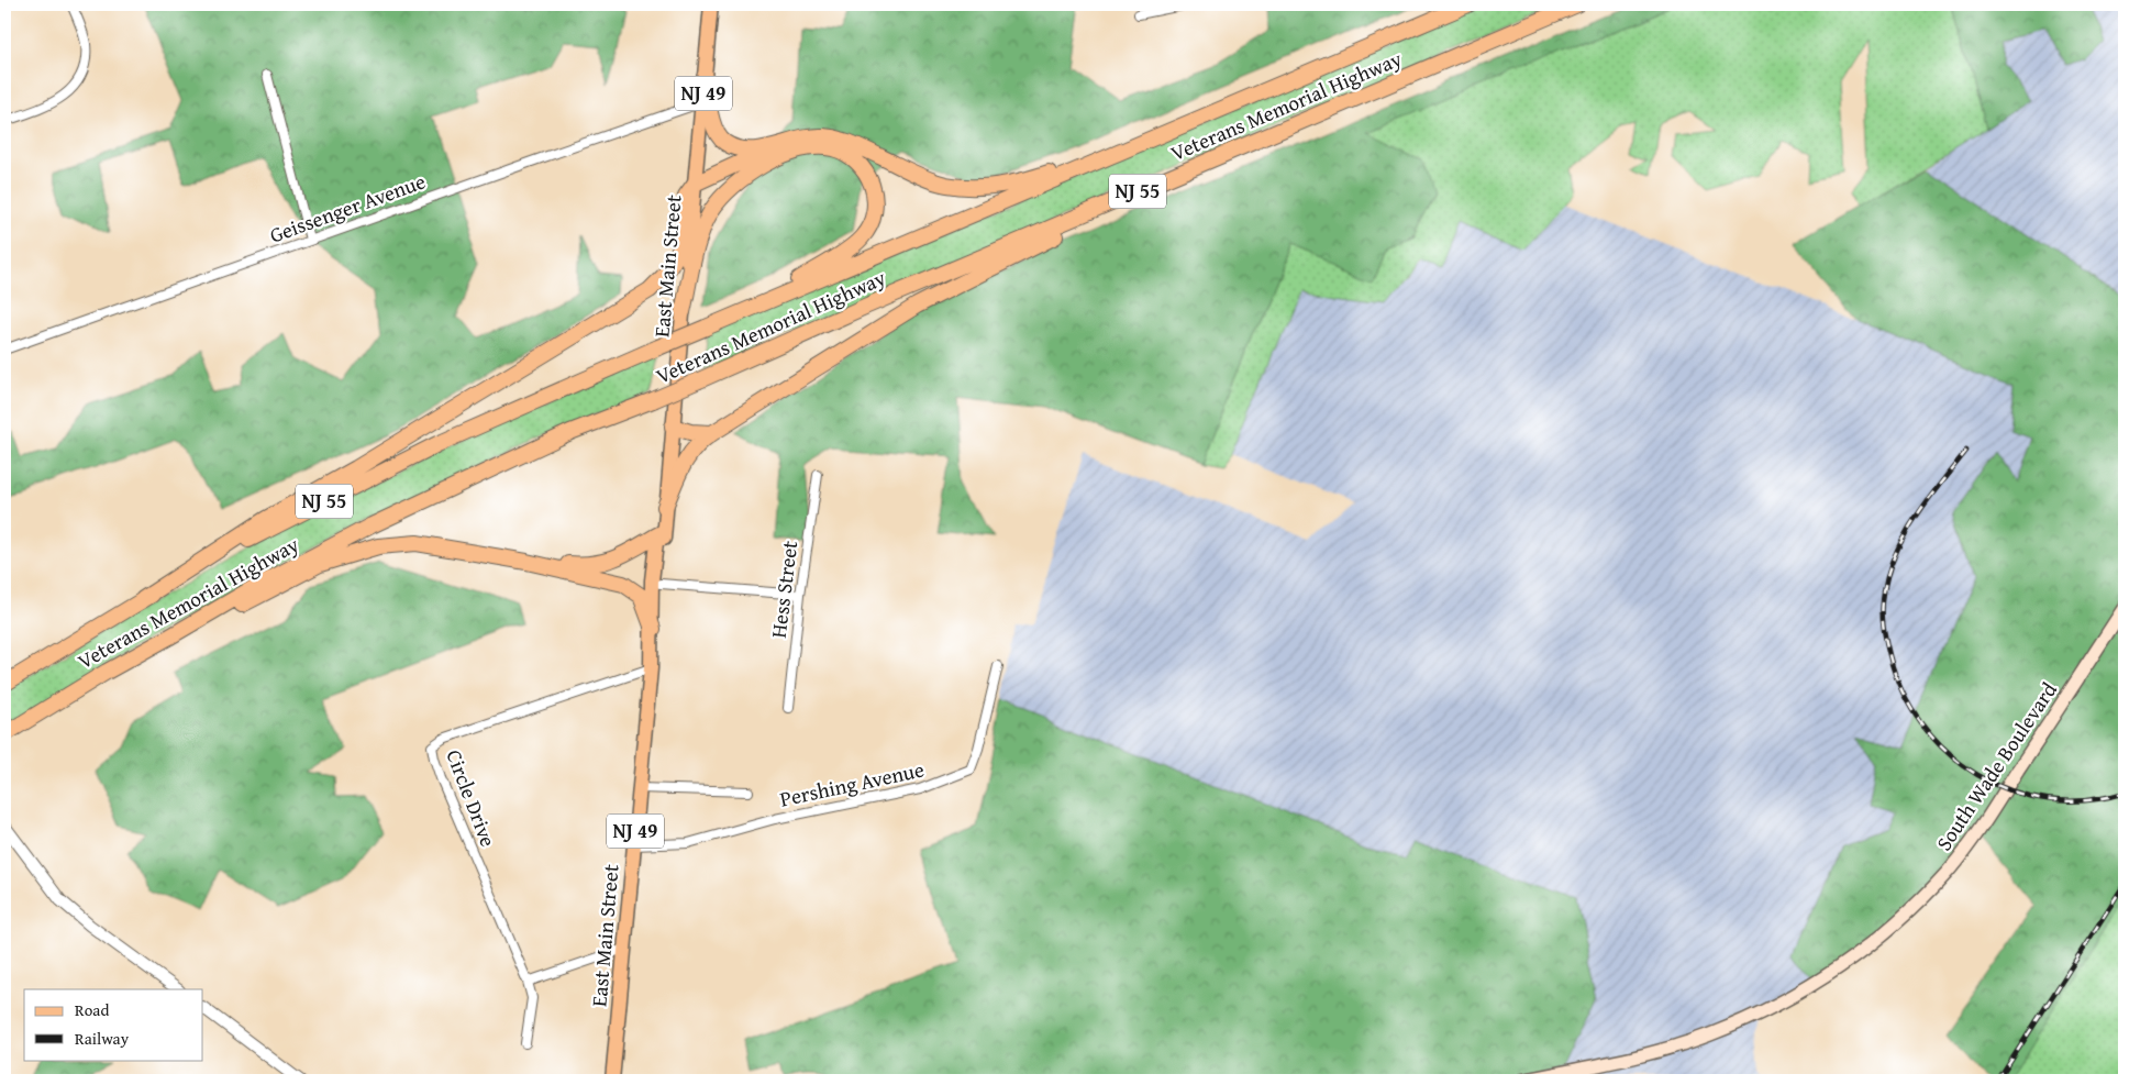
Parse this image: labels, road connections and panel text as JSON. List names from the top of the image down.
{
  "streets": {
    "highway": ["Veterans Memorial Highway", "NJ 55"],
    "main road": ["NJ 49", "East Main Street", "South Wade Boulevard"],
    "street": [
      "Geissenger Avenue",
      "Hess Street",
      "Pershing Avenue",
      "Circle Drive"
    ]
  },
  "crossings": [
    ["Geissenger Avenue", "East Main Street"],
    ["East Main Street", "Pershing Avenue"],
    ["East Main Street", "Circle Drive"]
  ],
  "legend": ["Road", "Railway"]
}
